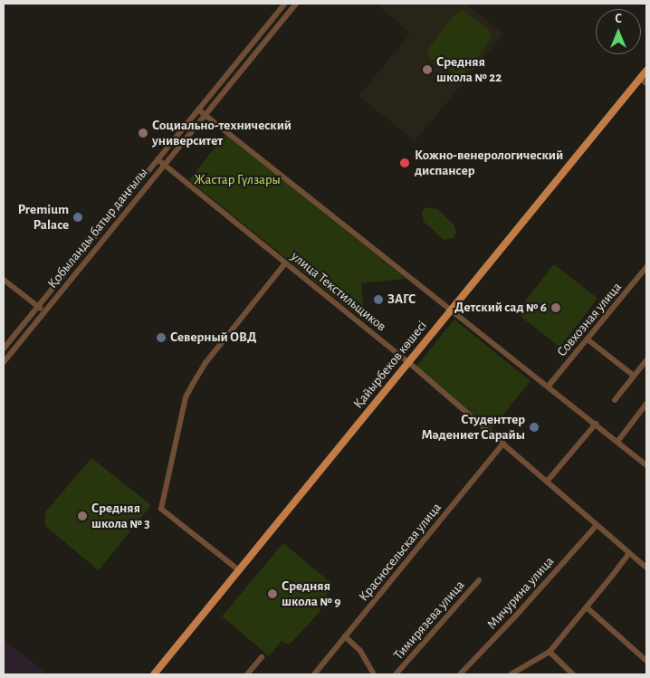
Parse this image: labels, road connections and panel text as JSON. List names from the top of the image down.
{
  "streets": {
    "main road": ["Қайырбеков көшесі"],
    "street": [
      "Қобыланды батыр даңғылы",
      "улица Текстильщиков",
      "Совхозная улица",
      "Красносельская улица",
      "Мичурина улица",
      "Тимирязева улица"
    ]
  },
  "crossings": [
    ["Қобыланды батыр даңғылы", "улица Текстильщиков"],
    ["улица Текстильщиков", "Қайырбеков көшесі"],
    ["улица Текстильщиков", "Красносельская улица"],
    ["улица Текстильщиков", "Мичурина улица"]
  ],
  "parks": ["Жастар Гүлзары"],
  "places": [
    "Средняя школа № 22",
    "Социально-технический университет",
    "Кожно-венерологический диспансер",
    "Premium Palace",
    "ЗАГС",
    "Детский сад № 6",
    "Северный ОВД",
    "Студенттер Мәдениет Сарайы",
    "Средняя школа № 3",
    "Средняя школа № 9"
  ],
  "north": "top"
}
